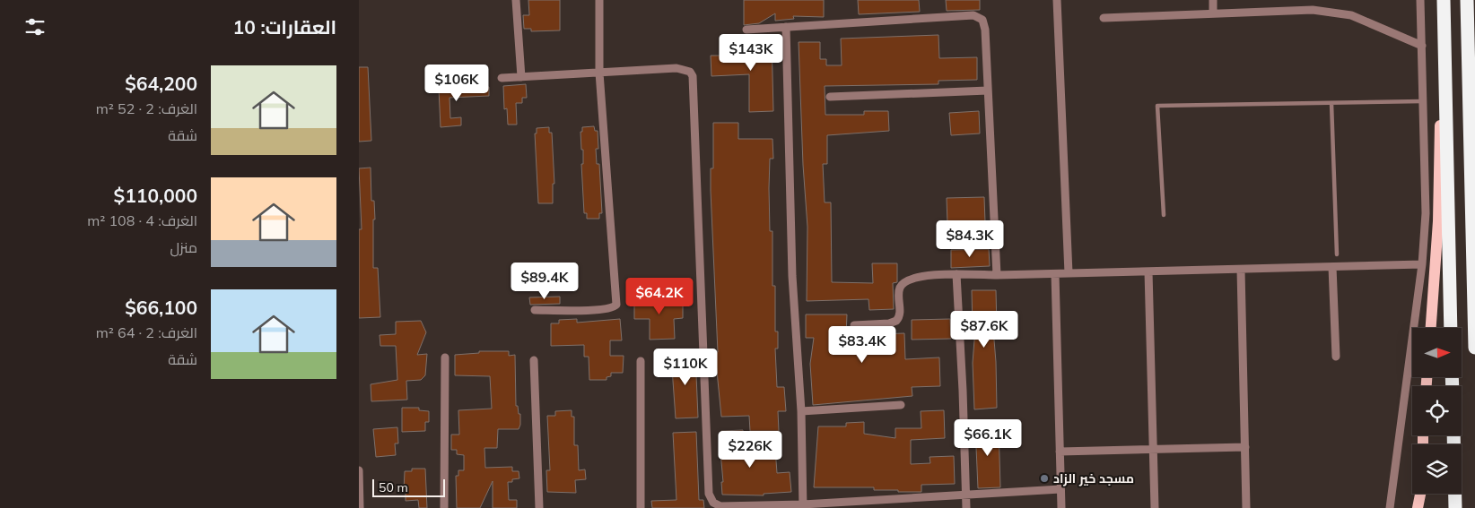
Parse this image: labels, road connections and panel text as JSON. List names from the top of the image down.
{
  "places": ["مسجد خير الزاد"],
  "scale_bar": "50 m",
  "north": "right",
  "page": {
    "heading": "العقارات: 10",
    "price": [
      "$143K",
      "$106K",
      "$84.3K",
      "$89.4K",
      "$64.2K",
      "$87.6K",
      "$83.4K",
      "$110K",
      "$66.1K",
      "$226K"
    ],
    "list": [
      {
        "name": "$64,200",
        "note": "الغرف: 2 · 52 m² · شقة"
      },
      {
        "name": "$110,000",
        "note": "الغرف: 4 · 108 m² · منزل"
      },
      {
        "name": "$66,100",
        "note": "الغرف: 2 · 64 m² · شقة"
      }
    ],
    "scale": "50 m"
  }
}
